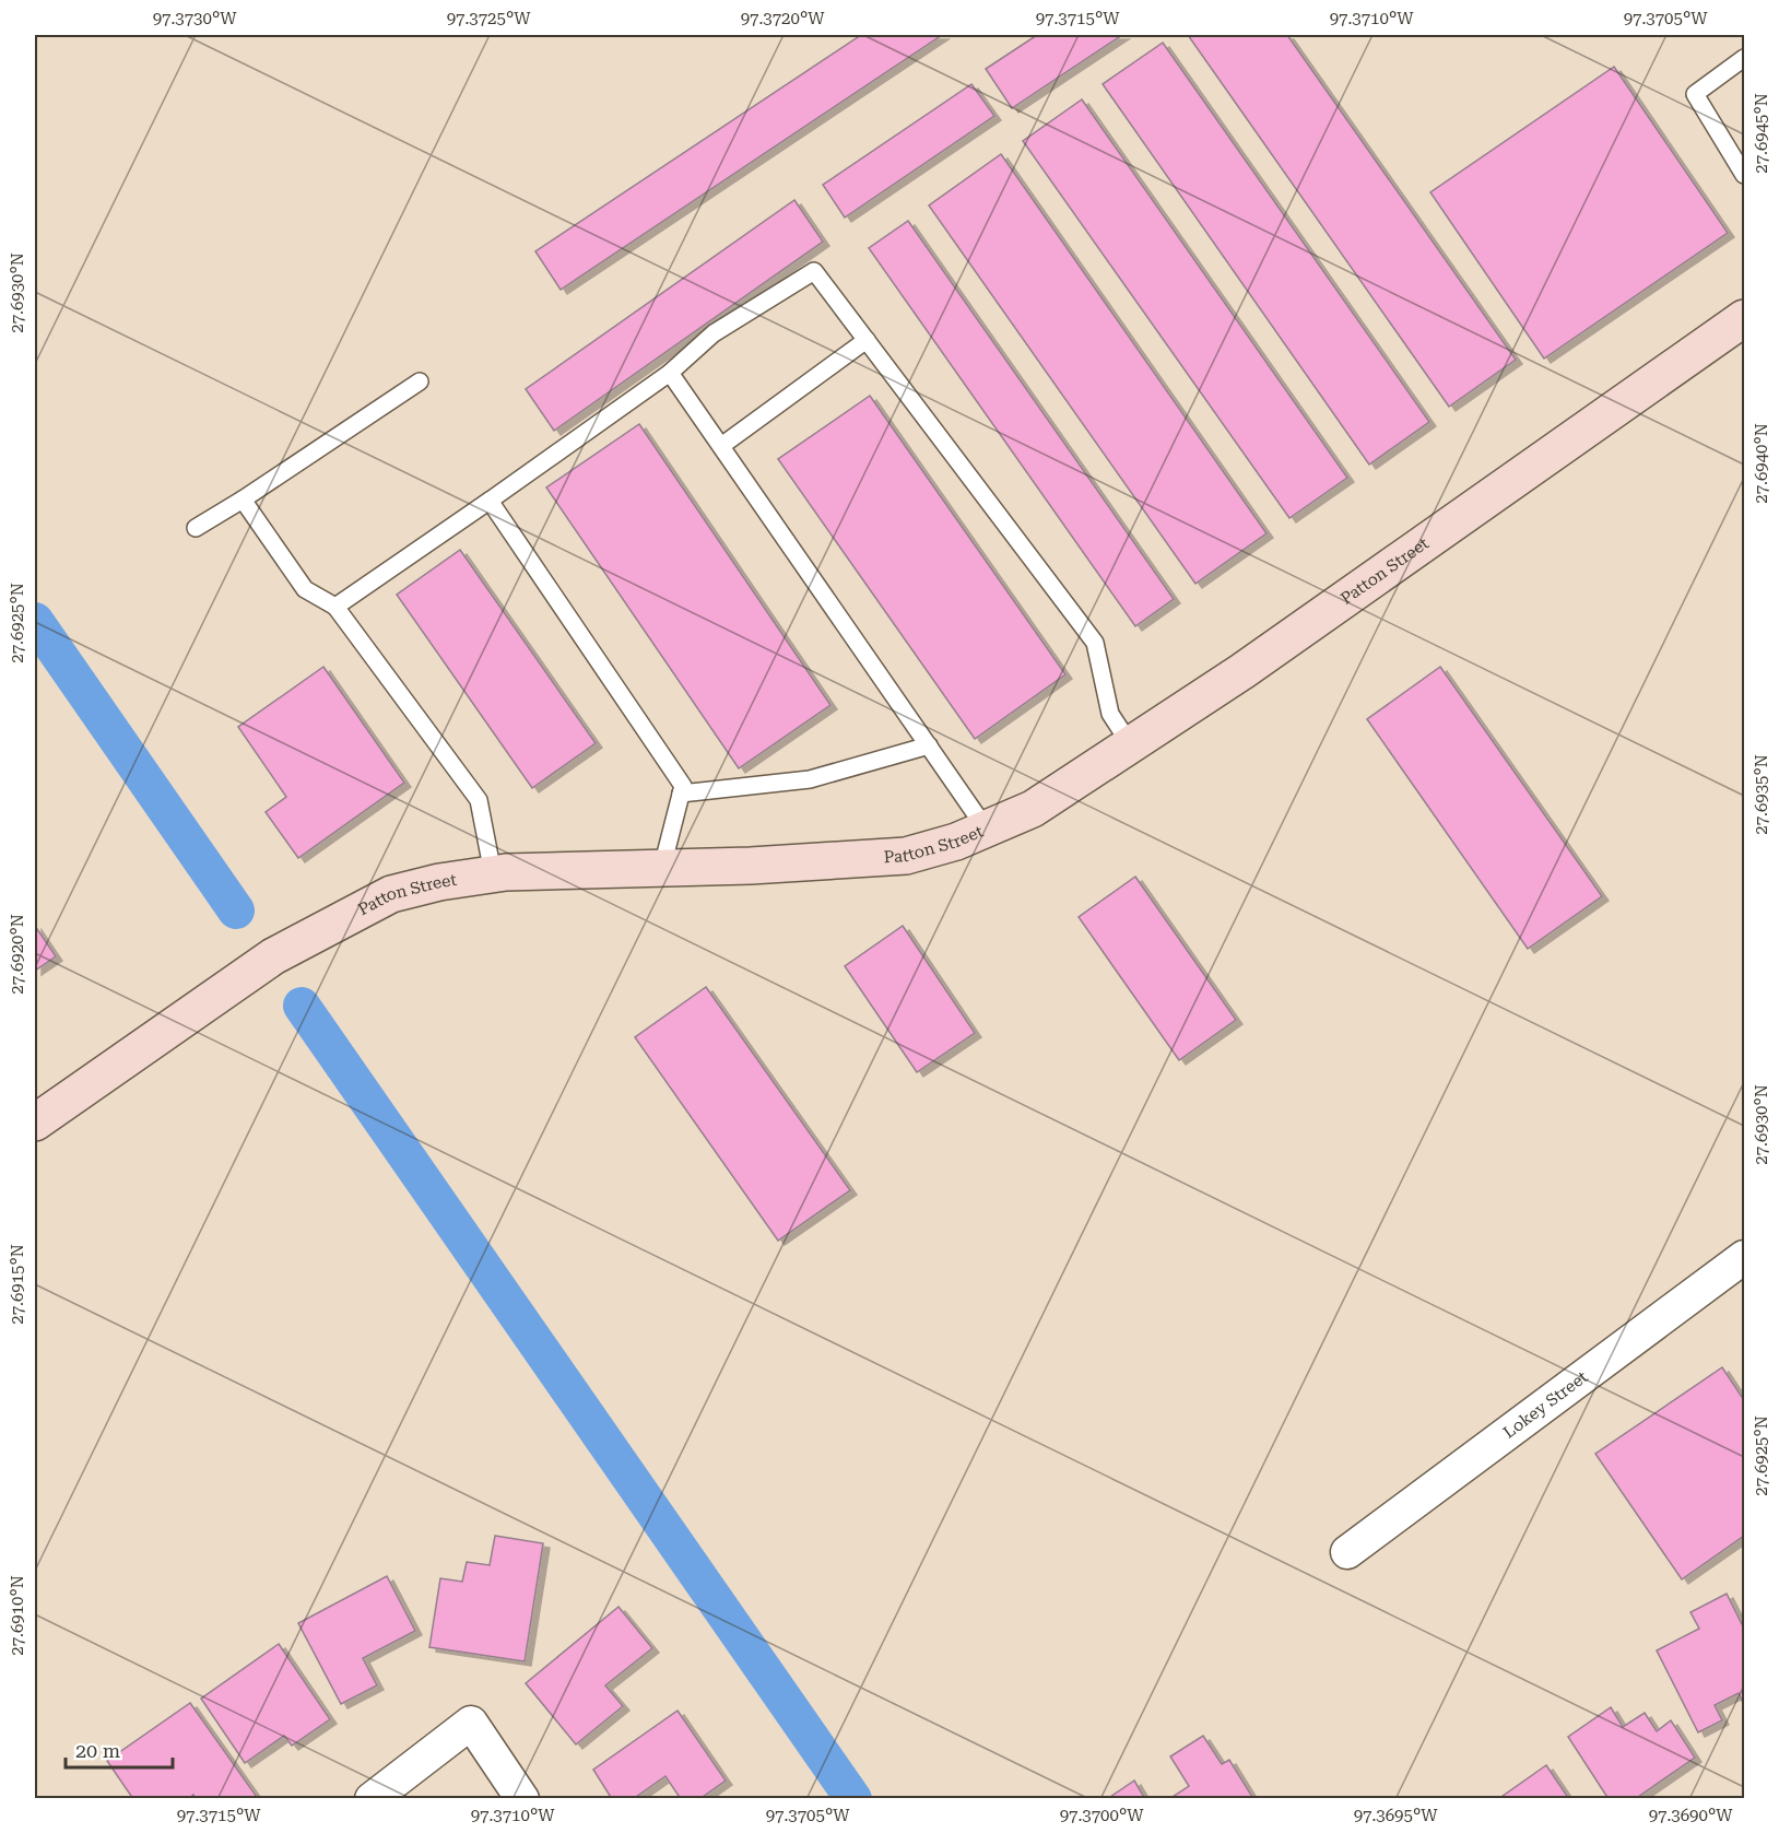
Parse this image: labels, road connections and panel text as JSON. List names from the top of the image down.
{
  "streets": {
    "street": ["Patton Street", "Lokey Street"]
  },
  "scale_bar": "20 m",
  "coordinates": [
    "97.3730°W",
    "97.3725°W",
    "97.3720°W",
    "97.3715°W",
    "97.3710°W",
    "97.3705°W",
    "27.6945°N",
    "27.6930°N",
    "27.6940°N",
    "27.6925°N",
    "27.6935°N",
    "27.6920°N",
    "27.6915°N",
    "27.6910°N",
    "97.3700°W",
    "97.3695°W",
    "97.3690°W"
  ]
}
